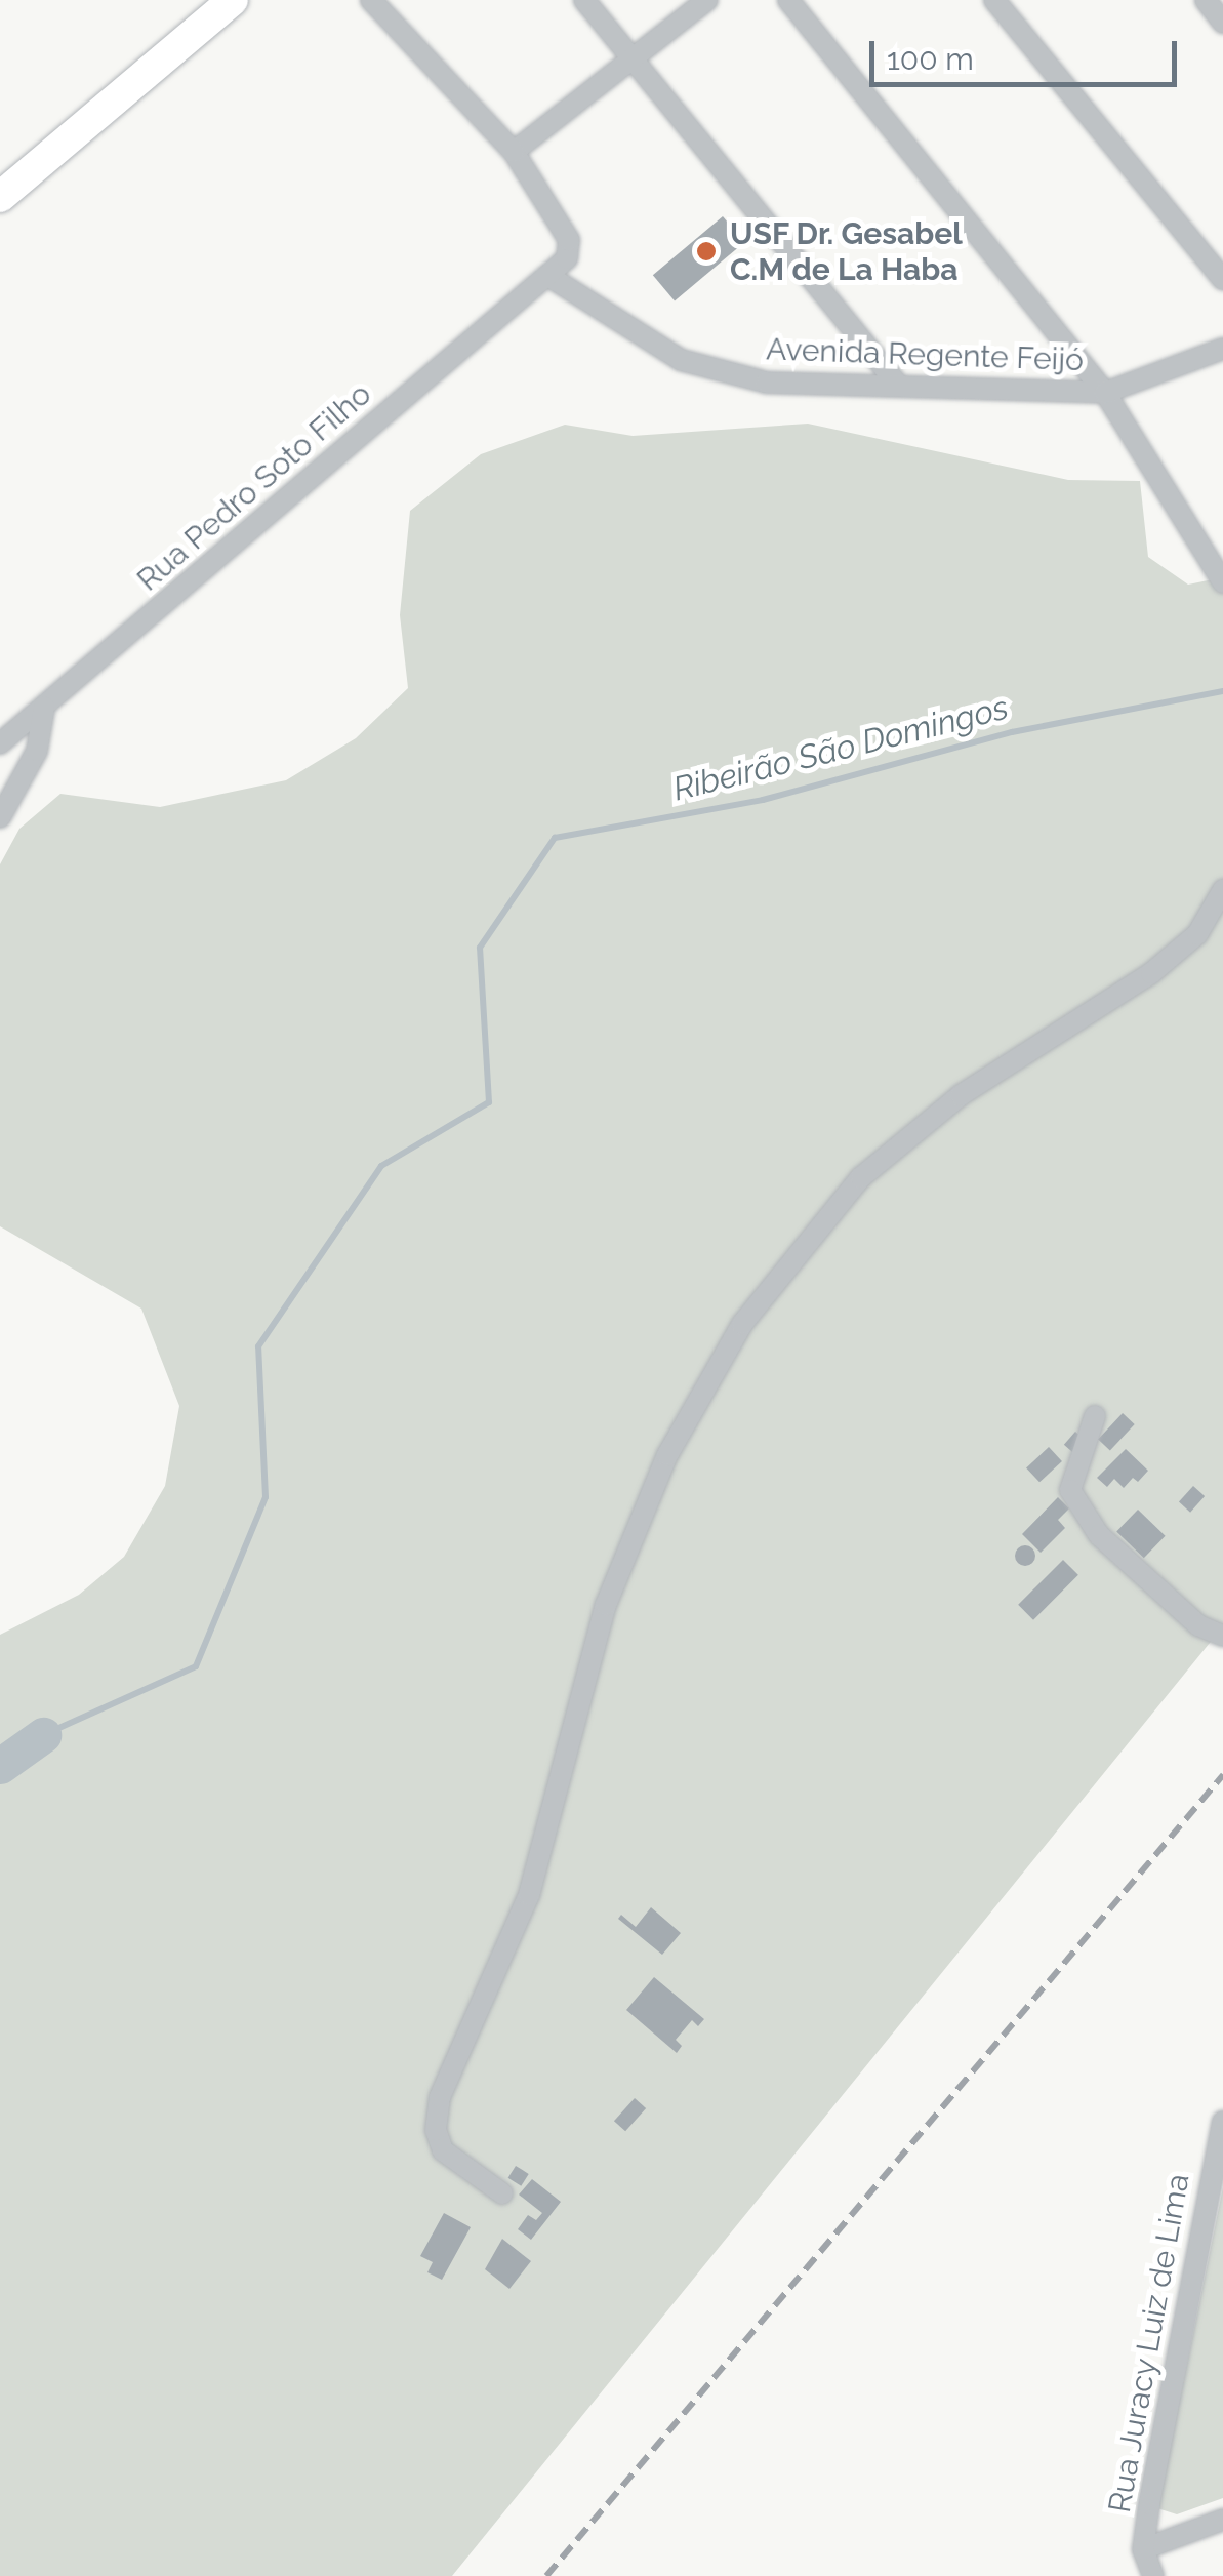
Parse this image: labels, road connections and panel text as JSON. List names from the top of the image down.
{
  "streets": {
    "street": ["Avenida Regente Feijó", "Rua Pedro Soto Filho", "Rua Juracy Luiz de Lima"]
  },
  "crossings": [
    ["Avenida Regente Feijó", "Rua Pedro Soto Filho"]
  ],
  "water": ["Ribeirão São Domingos"],
  "places": ["USF Dr. Gesabel C.M de La Haba"],
  "scale_bar": "100 m"
}
